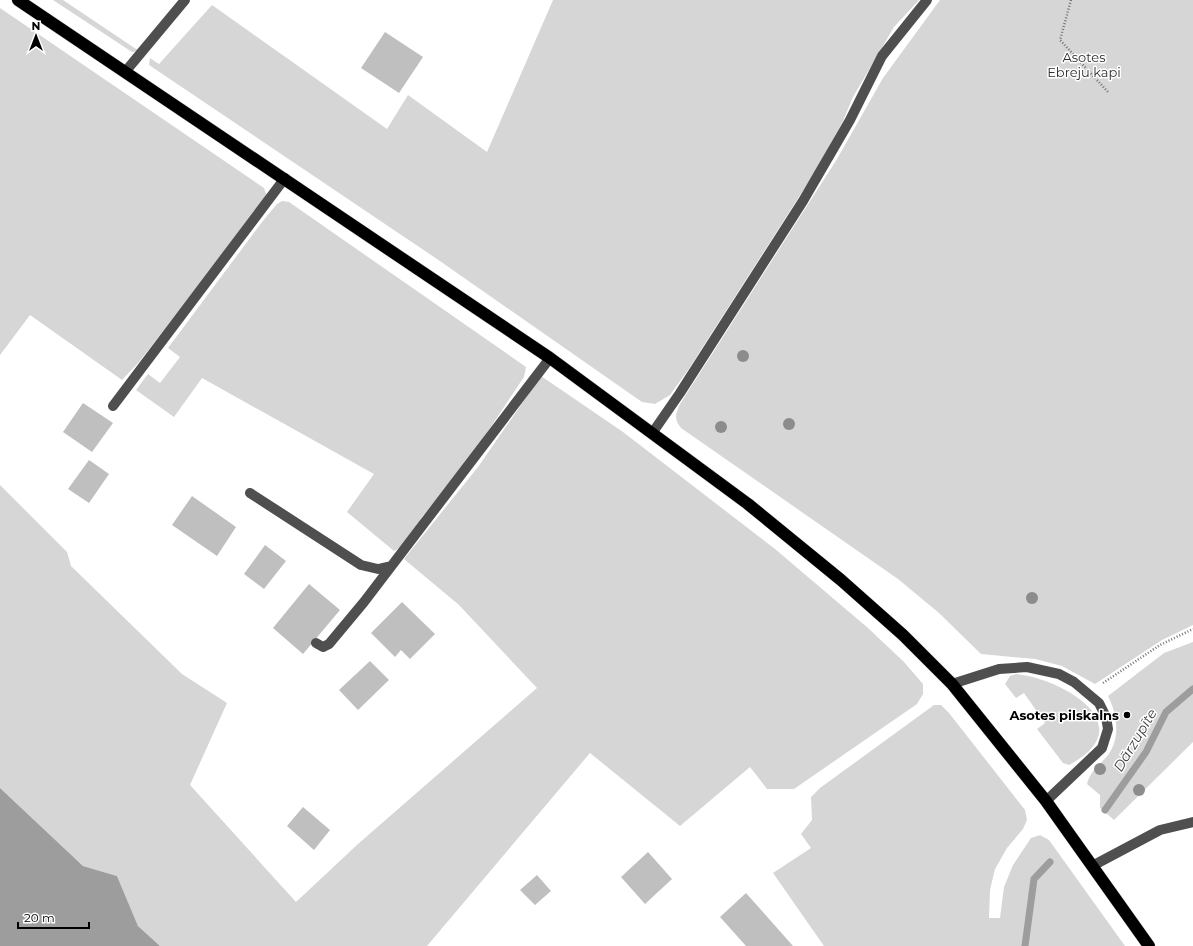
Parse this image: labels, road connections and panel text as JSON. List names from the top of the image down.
{
  "water": ["Dārzupīte"],
  "parks": ["Asotes Ebreju kapi"],
  "places": ["Asotes pilskalns"],
  "scale_bar": "20 m",
  "north": "top"
}
